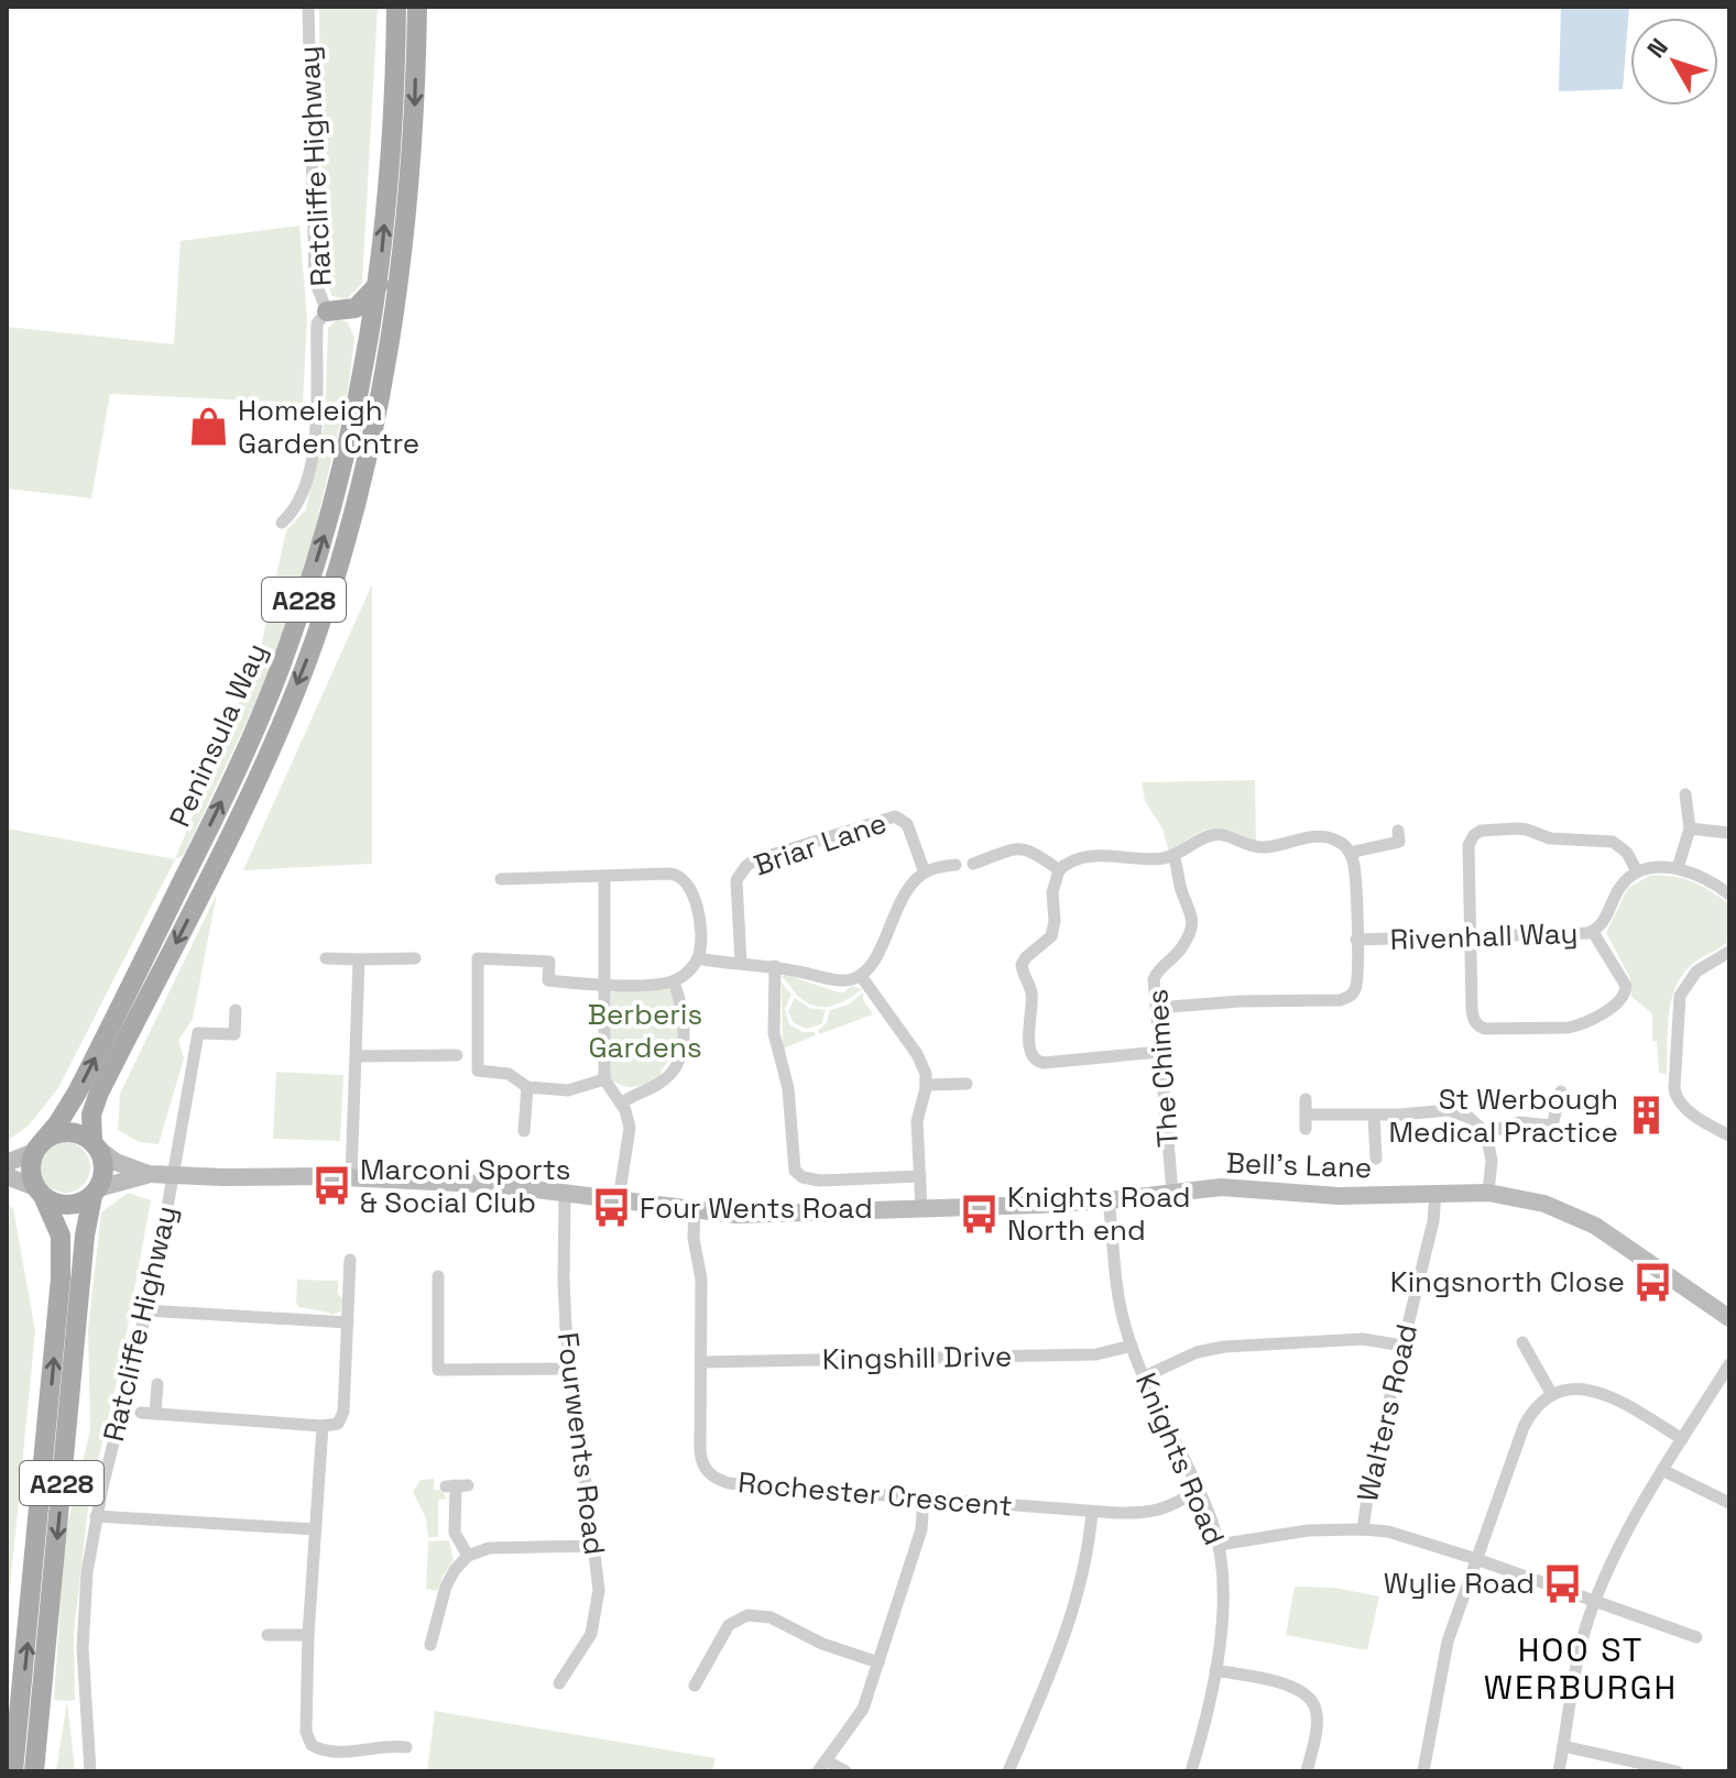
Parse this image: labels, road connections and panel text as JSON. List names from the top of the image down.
{
  "streets": {
    "main road": ["A228", "Peninsula Way"],
    "street": [
      "Ratcliffe Highway",
      "Briar Lane",
      "Rivenhall Way",
      "The Chimes",
      "Bell's Lane",
      "Kingshill Drive",
      "Walters Road",
      "Fourwents Road",
      "Knights Road",
      "Rochester Crescent"
    ]
  },
  "crossings": [
    ["Ratcliffe Highway", "Bell's Lane"],
    ["A228", "Peninsula Way"],
    ["A228", "Bell's Lane"],
    ["Peninsula Way", "Bell's Lane"],
    ["The Chimes", "Bell's Lane"],
    ["Bell's Lane", "Walters Road"],
    ["Bell's Lane", "Fourwents Road"],
    ["Bell's Lane", "Knights Road"],
    ["Bell's Lane", "Rochester Crescent"],
    ["Kingshill Drive", "Knights Road"],
    ["Kingshill Drive", "Rochester Crescent"],
    ["Knights Road", "Rochester Crescent"]
  ],
  "districts": ["HOO ST WERBURGH"],
  "parks": ["Berberis Gardens"],
  "places": {
    "shop": ["Homeleigh Garden Cntre"],
    "building": ["St Werbough Medical Practice"],
    "bus stop": [
      "Marconi Sports & Social Club",
      "Four Wents Road",
      "Knights Road North end",
      "Kingsnorth Close",
      "Wylie Road"
    ]
  },
  "north": "top left"
}
